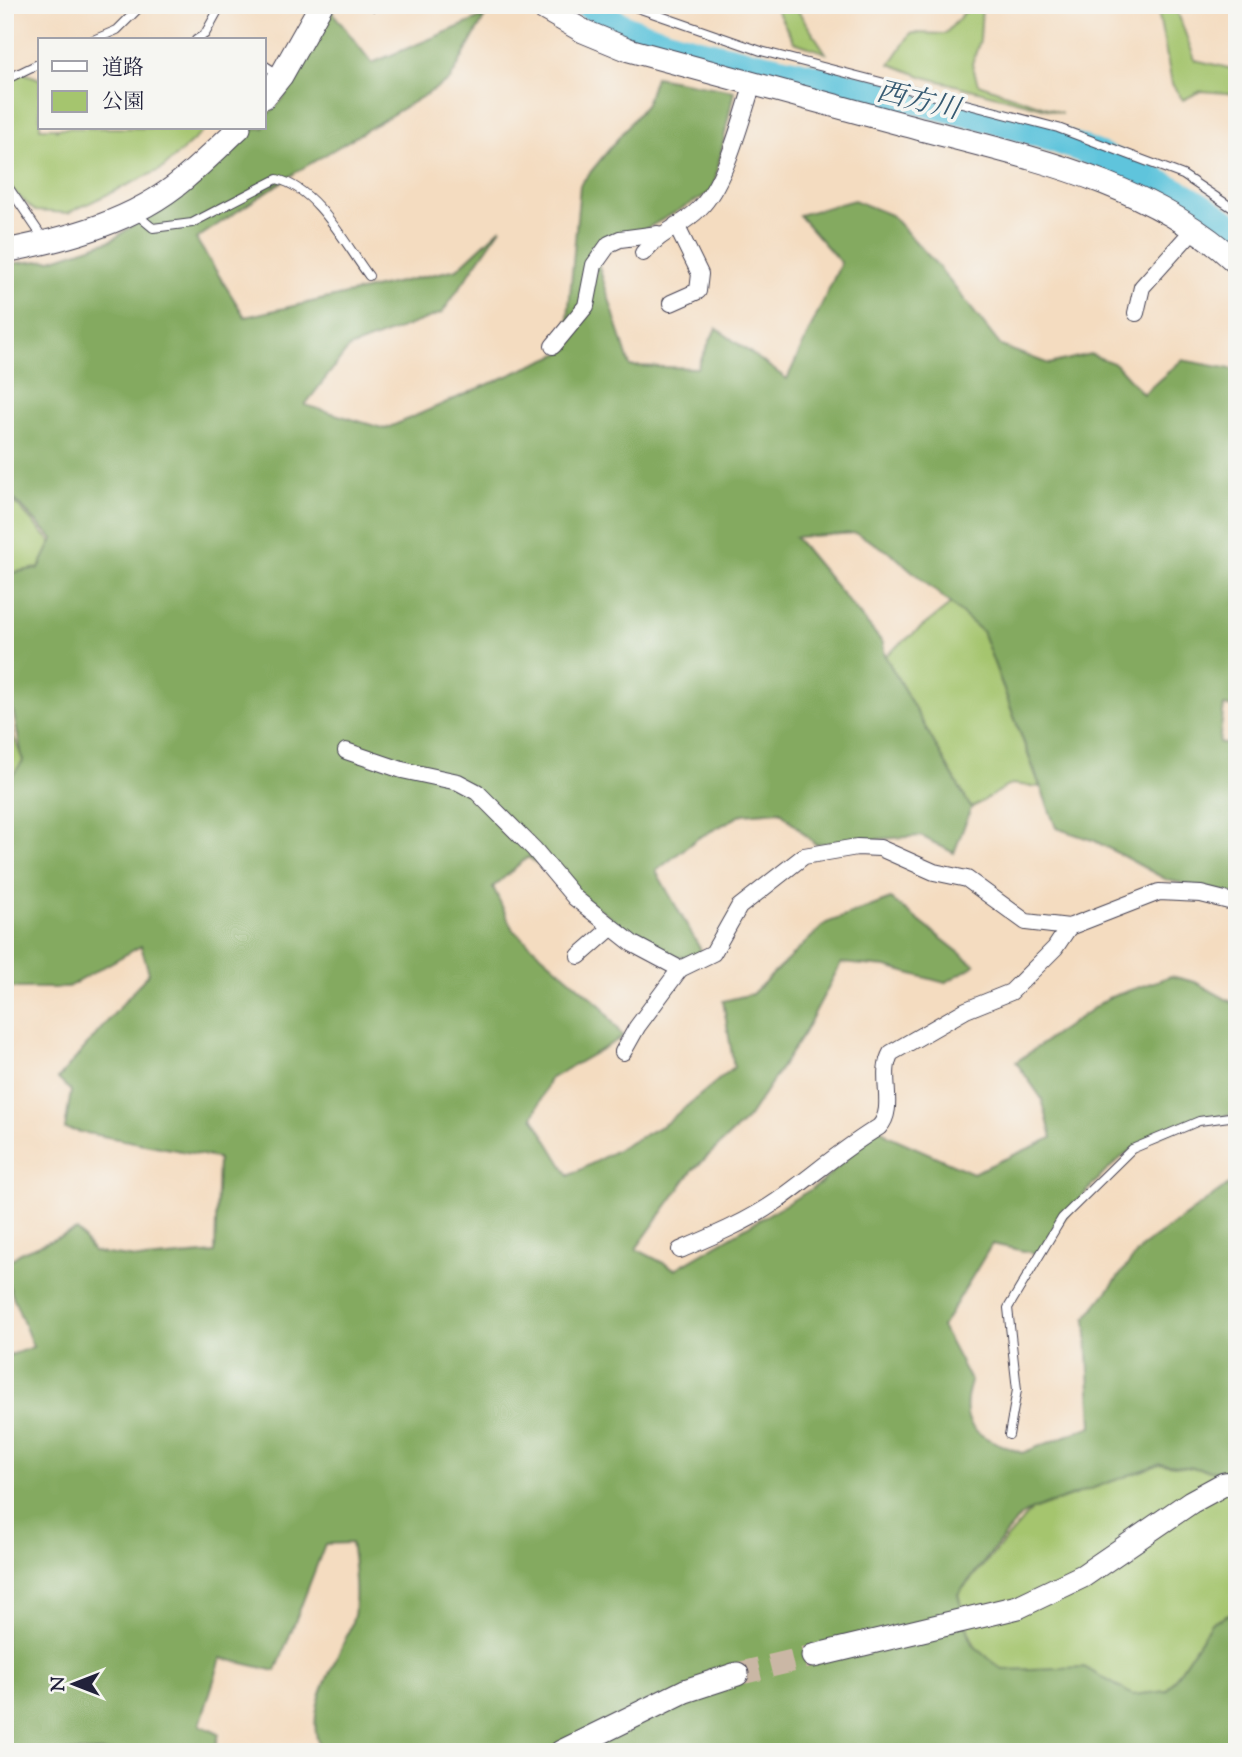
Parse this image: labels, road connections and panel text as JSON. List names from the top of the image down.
{
  "water": ["西方川"],
  "legend": ["道路", "公園"],
  "north": "left"
}
